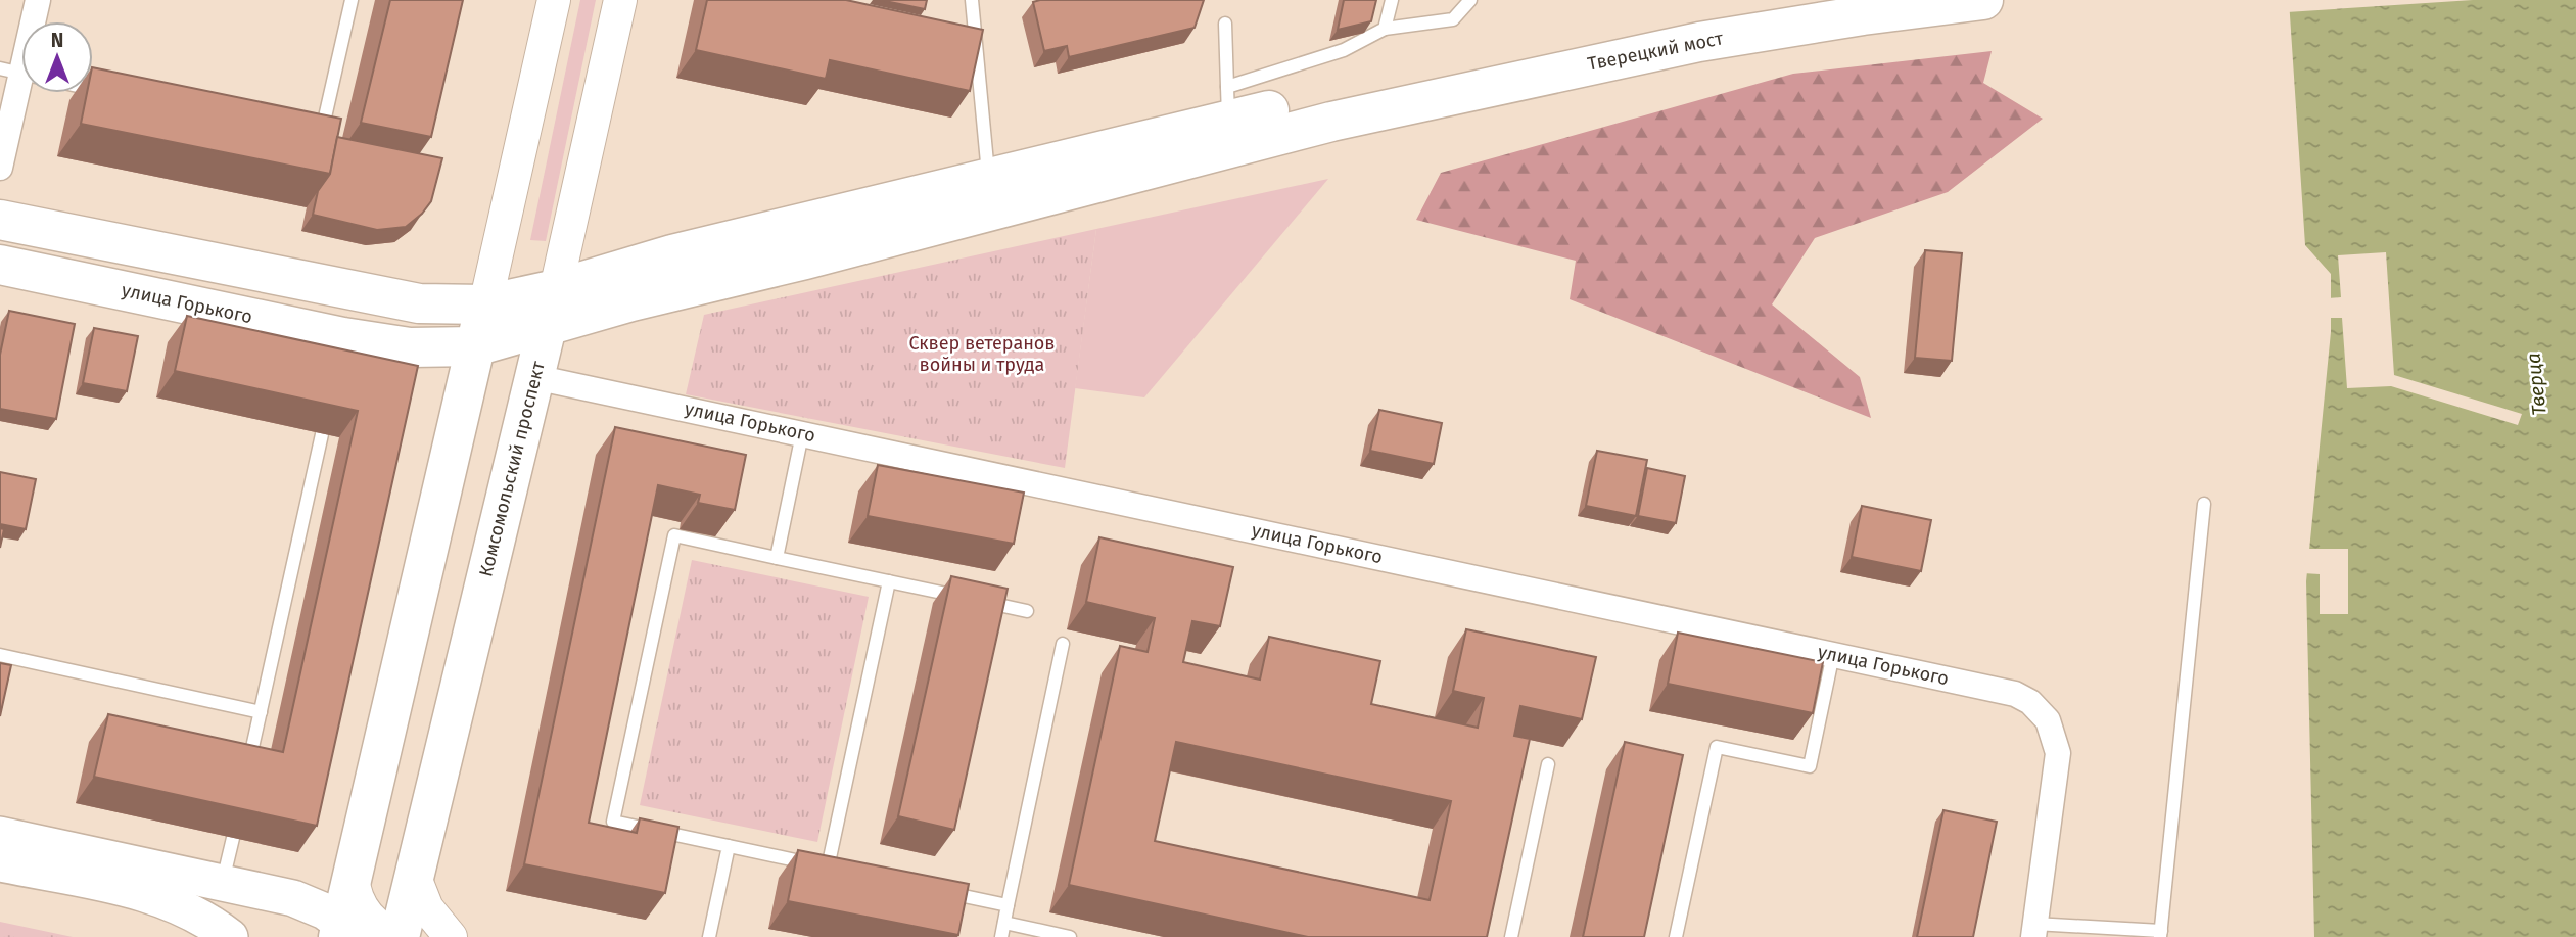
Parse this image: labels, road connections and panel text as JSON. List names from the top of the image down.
{
  "streets": {
    "main road": ["Тверецкий мост", "улица Горького", "Комсомольский проспект"]
  },
  "crossings": [
    ["Тверецкий мост", "улица Горького"],
    ["улица Горького", "Комсомольский проспект"]
  ],
  "water": ["Тверца"],
  "parks": ["Сквер ветеранов войны и труда"],
  "north": "top"
}
